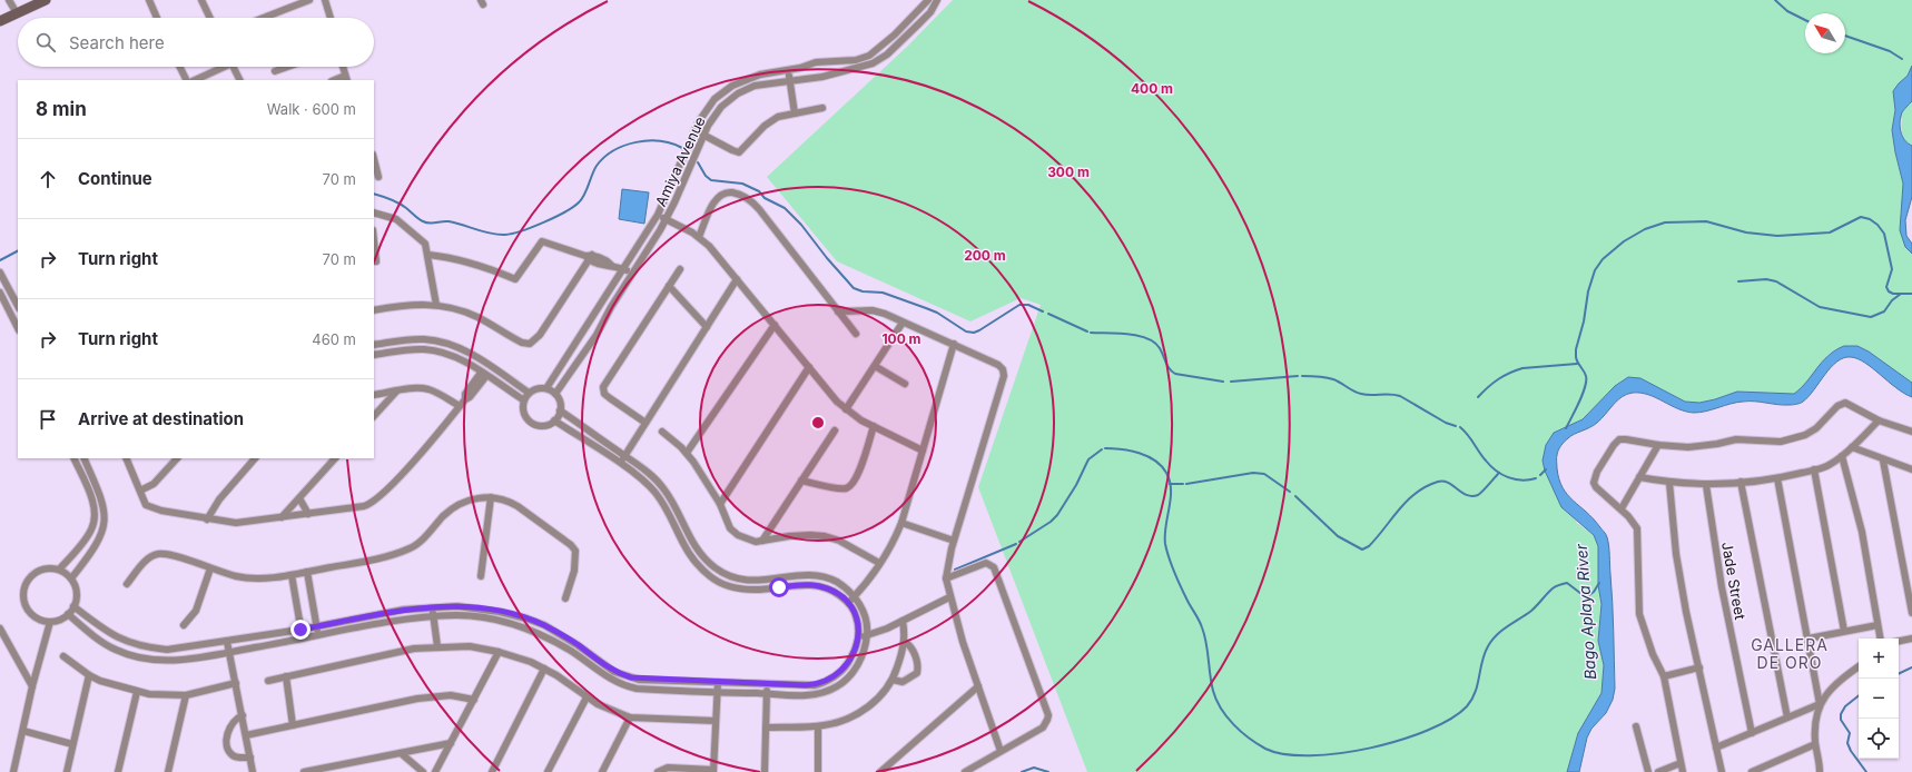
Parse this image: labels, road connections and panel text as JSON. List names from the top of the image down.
{
  "streets": {
    "street": ["Amiya Avenue", "Jade Street"]
  },
  "districts": ["GALLERA DE ORO"],
  "water": ["Bago Aplaya River"],
  "north": "top left",
  "page": {
    "search": "Search here",
    "heading": ["8 min", "Walk · 600 m"],
    "list": [
      ["Continue", "70 m"],
      ["Turn right", "70 m"],
      ["Turn right", "460 m"],
      "Arrive at destination"
    ],
    "map_buttons": ["+", "−"]
  },
  "rings": [
    "400 m",
    "300 m",
    "200 m",
    "100 m"
  ]
}
